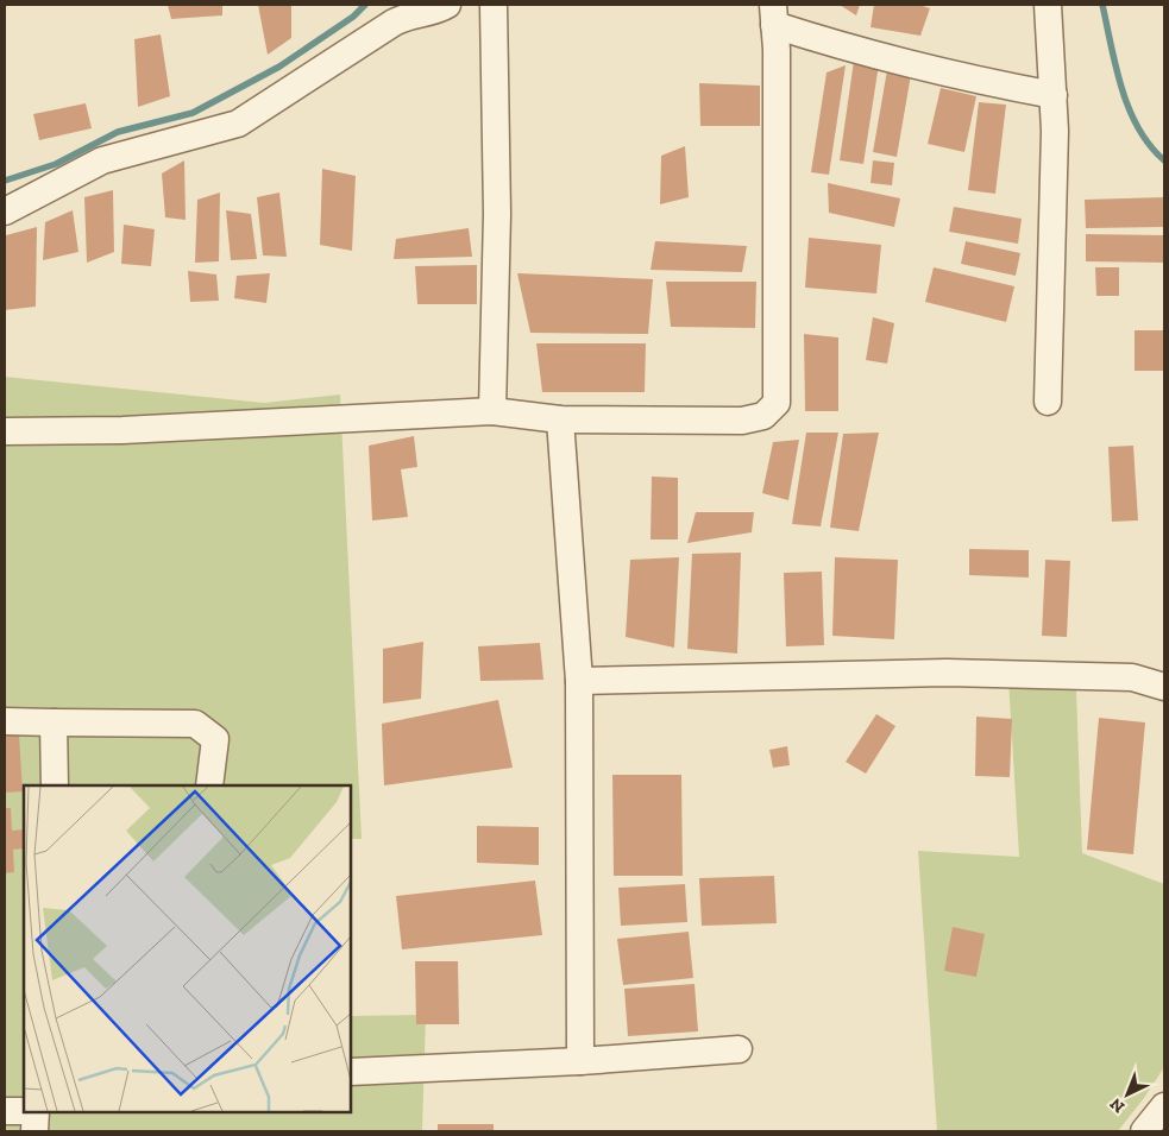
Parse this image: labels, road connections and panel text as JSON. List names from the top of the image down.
{
  "north": "bottom left"
}
